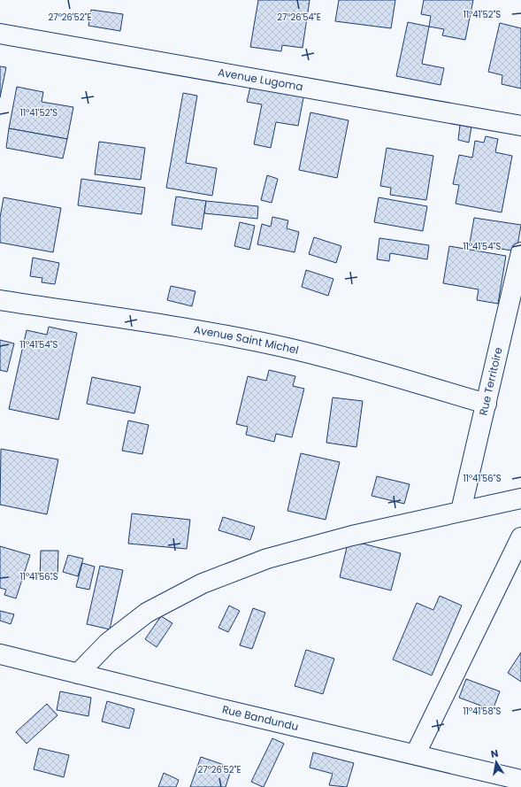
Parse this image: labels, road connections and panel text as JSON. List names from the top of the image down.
{
  "streets": {
    "street": [
      "Avenue Lugoma",
      "Avenue Saint Michel",
      "Rue Territoire",
      "Rue Bandundu"
    ]
  },
  "crossings": [
    ["Avenue Saint Michel", "Rue Territoire"]
  ],
  "north": "top",
  "coordinates": [
    "11°41'52\"S",
    "27°26'52\"E",
    "27°26'54\"E",
    "11°41'54\"S",
    "11°41'56\"S",
    "11°41'58\"S"
  ]
}
